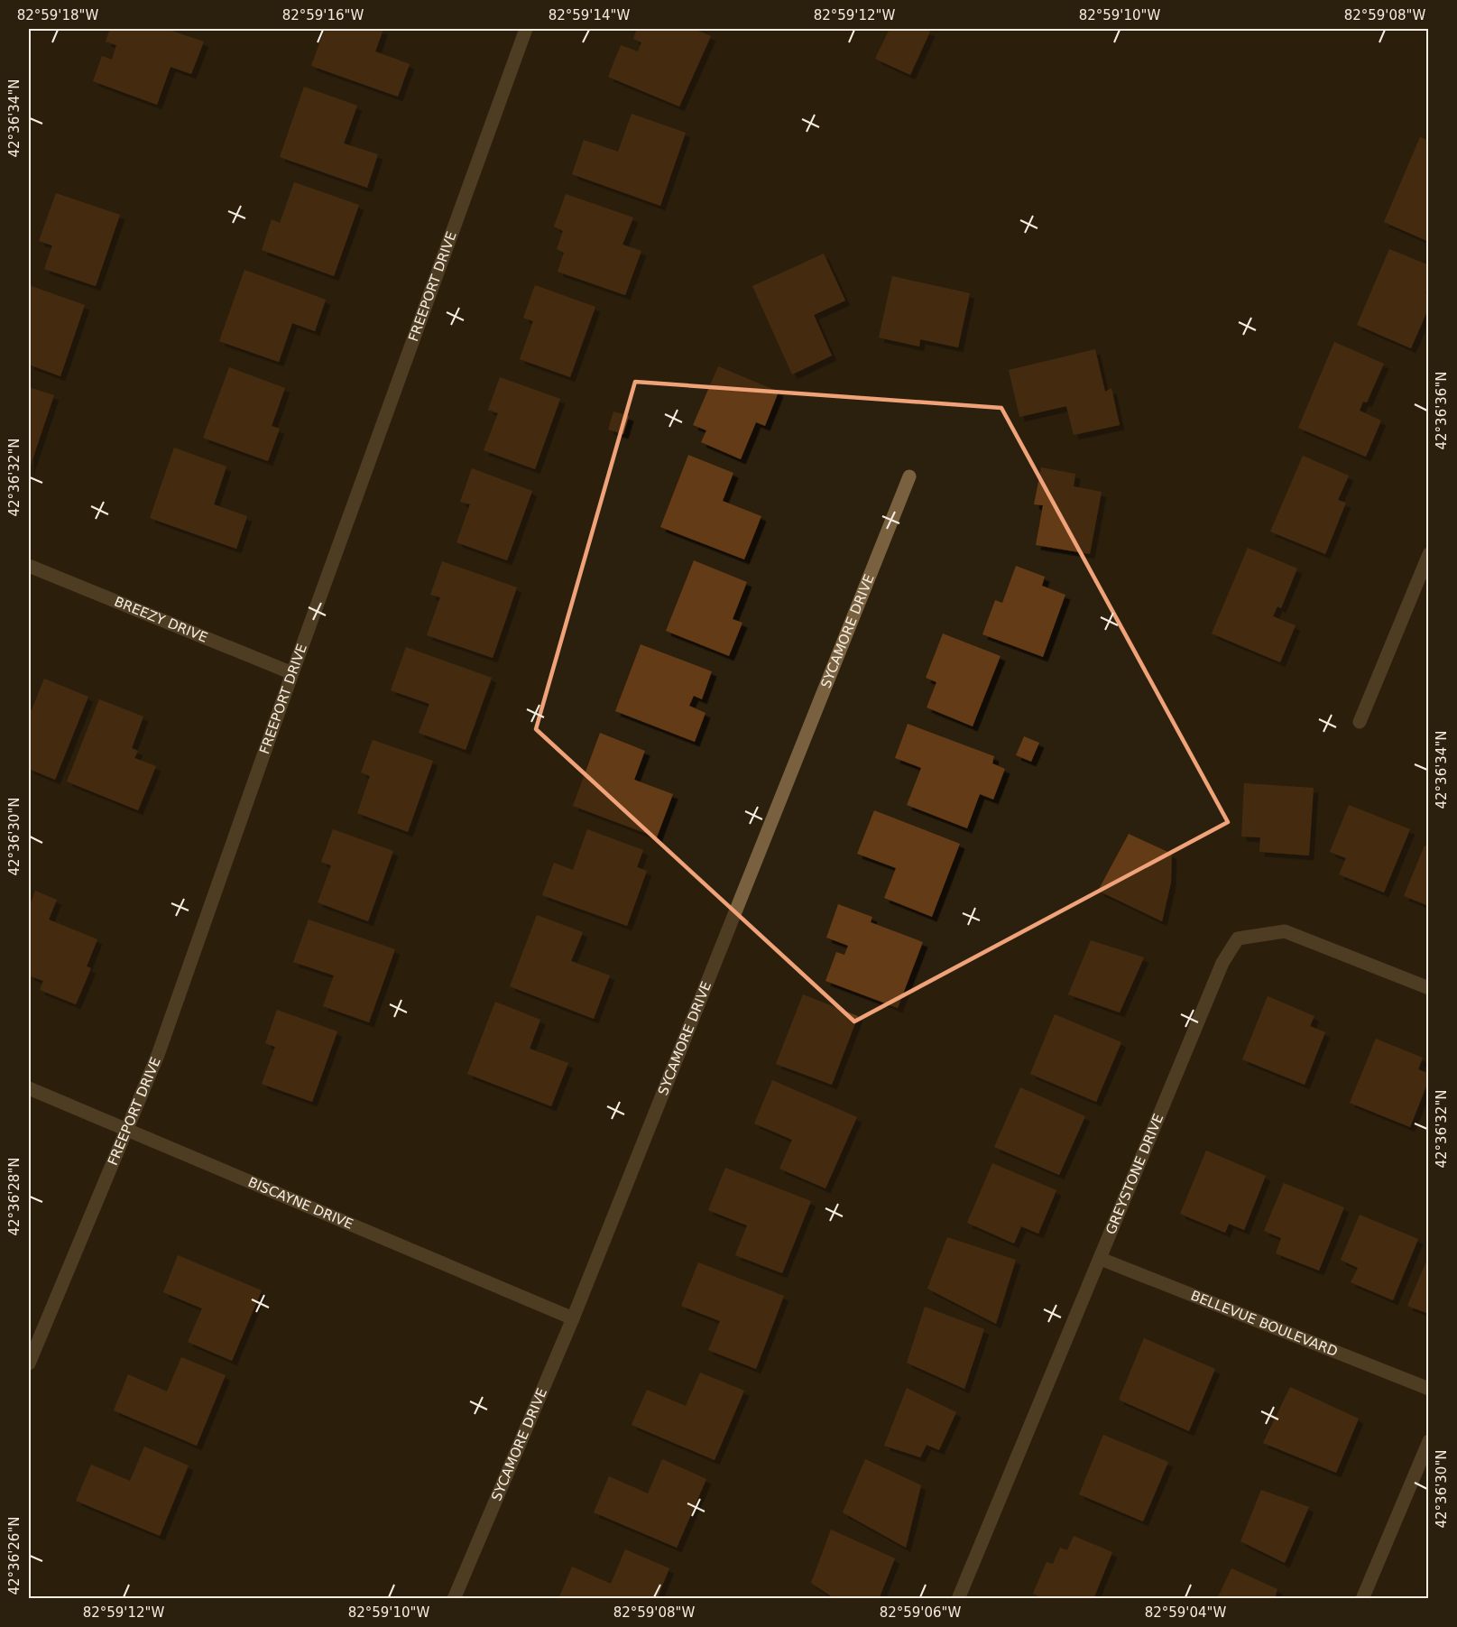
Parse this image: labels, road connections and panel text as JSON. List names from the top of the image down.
{
  "streets": {
    "street": [
      "FREEPORT DRIVE",
      "BREEZY DRIVE",
      "SYCAMORE DRIVE",
      "GREYSTONE DRIVE",
      "BISCAYNE DRIVE",
      "BELLEVUE BOULEVARD"
    ]
  },
  "crossings": [
    ["FREEPORT DRIVE", "BREEZY DRIVE"],
    ["FREEPORT DRIVE", "BISCAYNE DRIVE"],
    ["SYCAMORE DRIVE", "BISCAYNE DRIVE"],
    ["GREYSTONE DRIVE", "BELLEVUE BOULEVARD"]
  ],
  "coordinates": [
    "82°59'18\"W",
    "82°59'16\"W",
    "82°59'14\"W",
    "82°59'12\"W",
    "82°59'10\"W",
    "82°59'08\"W",
    "42°36'34\"N",
    "42°36'36\"N",
    "42°36'32\"N",
    "42°36'30\"N",
    "42°36'28\"N",
    "42°36'26\"N",
    "82°59'06\"W",
    "82°59'04\"W"
  ]
}
